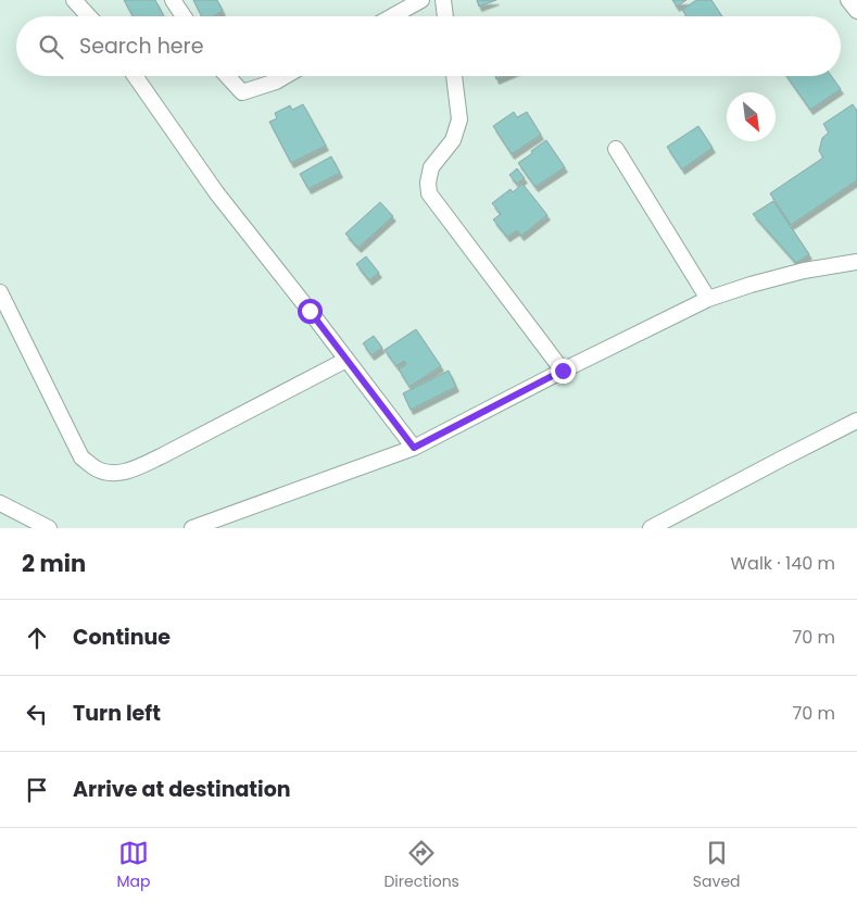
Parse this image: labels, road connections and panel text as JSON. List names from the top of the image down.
{
  "north": "bottom right",
  "page": {
    "search": "Search here",
    "heading": ["2 min", "Walk · 140 m"],
    "list": [
      ["Continue", "70 m"],
      ["Turn left", "70 m"],
      "Arrive at destination"
    ],
    "nav": ["Map", "Directions", "Saved"]
  }
}
